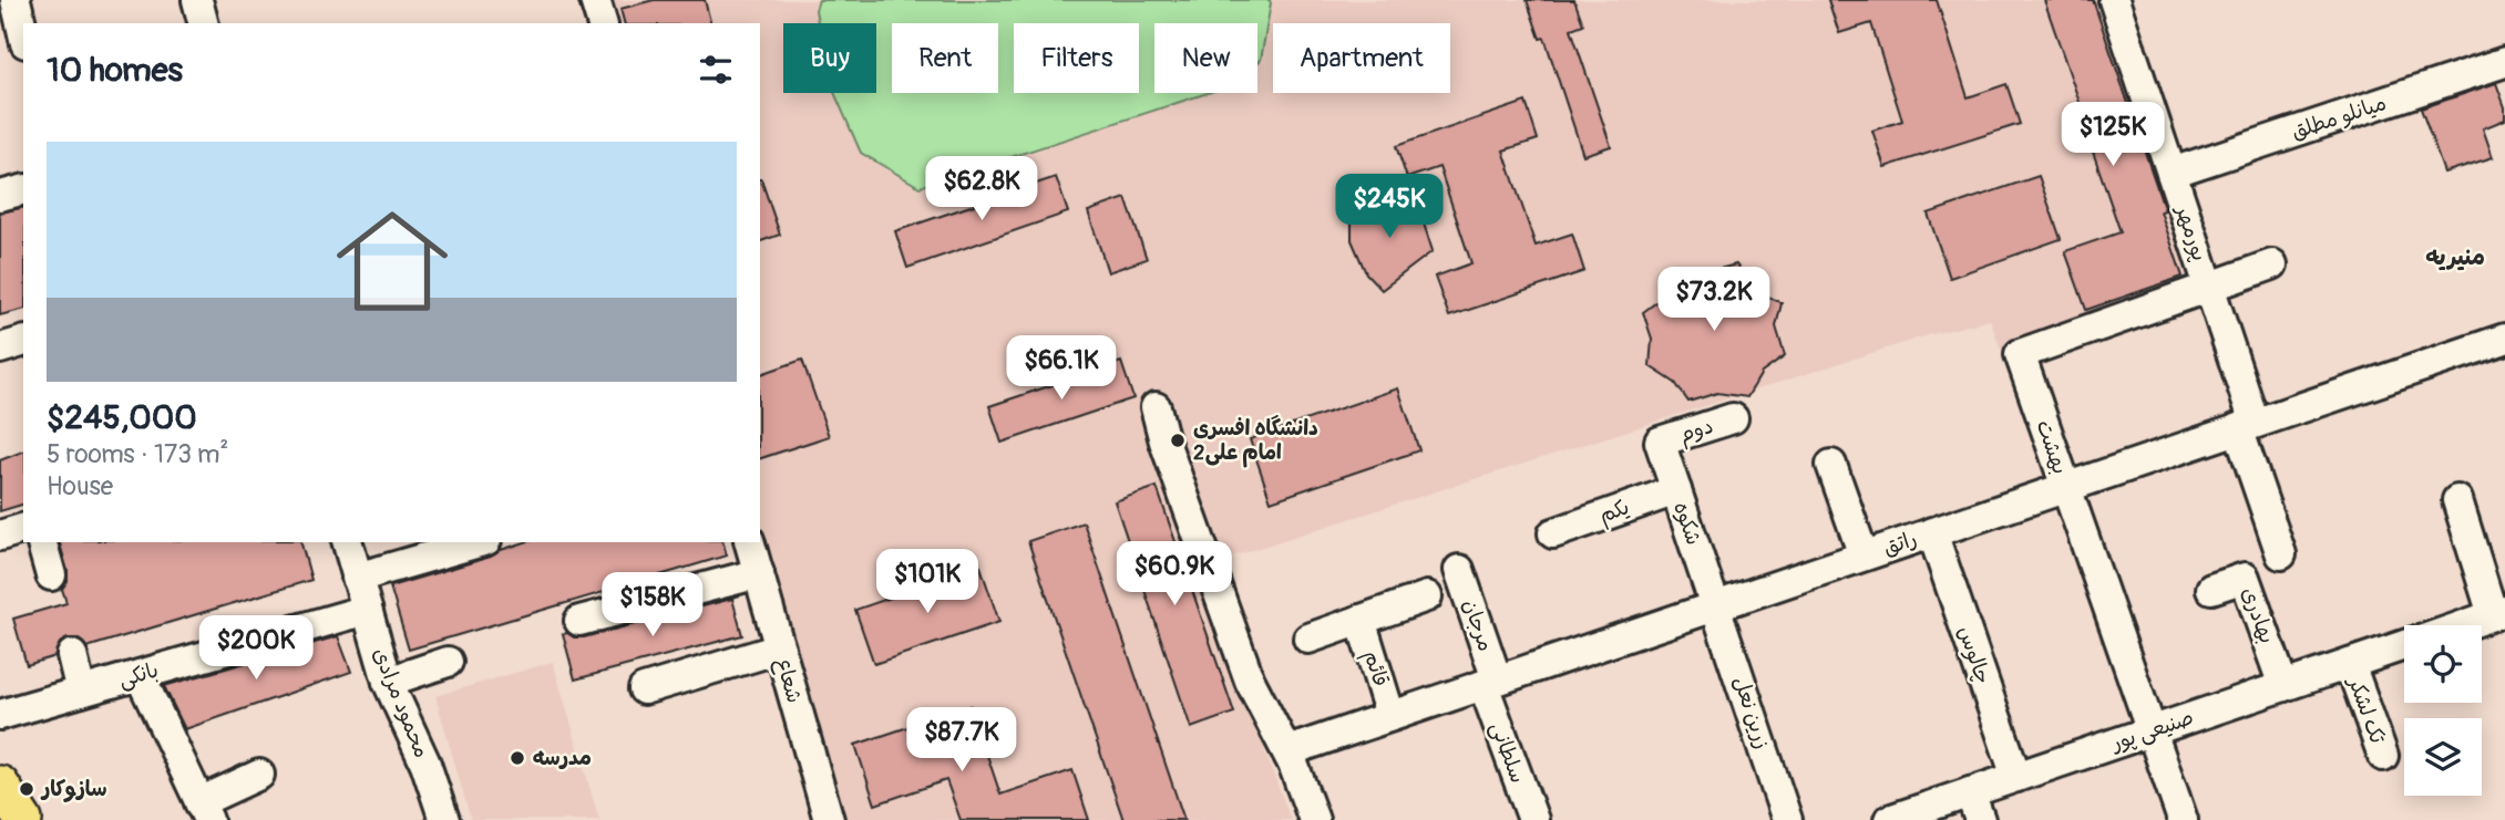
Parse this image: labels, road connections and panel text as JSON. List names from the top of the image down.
{
  "streets": {
    "street": [
      "میانلو مطلق",
      "پورمهر",
      "دوم",
      "بهشت",
      "یکم",
      "شکوه",
      "راتق",
      "بهادری",
      "مرجان",
      "چالوس",
      "قائم",
      "بانکی",
      "شعاع",
      "محمود مرادی",
      "تک لشکر",
      "زرین نعل",
      "صنیعی پور",
      "سلطانی"
    ]
  },
  "crossings": [
    ["میانلو مطلق", "پورمهر"],
    ["پورمهر", "بهشت"],
    ["پورمهر", "راتق"],
    ["دوم", "شکوه"],
    ["بهشت", "راتق"],
    ["بهشت", "صنیعی پور"],
    ["یکم", "شکوه"],
    ["شکوه", "راتق"],
    ["شکوه", "زرین نعل"],
    ["راتق", "مرجان"],
    ["راتق", "چالوس"],
    ["راتق", "قائم"],
    ["راتق", "زرین نعل"],
    ["راتق", "سلطانی"],
    ["بهادری", "صنیعی پور"],
    ["مرجان", "سلطانی"],
    ["چالوس", "صنیعی پور"],
    ["بانکی", "محمود مرادی"],
    ["تک لشکر", "صنیعی پور"]
  ],
  "districts": ["منیریه"],
  "places": ["دانشگاه افسری امام علی2", "مدرسه", "سازوکار"],
  "page": {
    "chip": [
      "Buy",
      "Rent",
      "Filters",
      "New",
      "Apartment"
    ],
    "heading": "10 homes",
    "price": [
      "$125K",
      "$62.8K",
      "$245K",
      "$73.2K",
      "$66.1K",
      "$60.9K",
      "$101K",
      "$158K",
      "$200K",
      "$87.7K"
    ],
    "list": [
      {
        "name": "$245,000",
        "note": "5 rooms · 173 m² · House"
      }
    ]
  }
}
